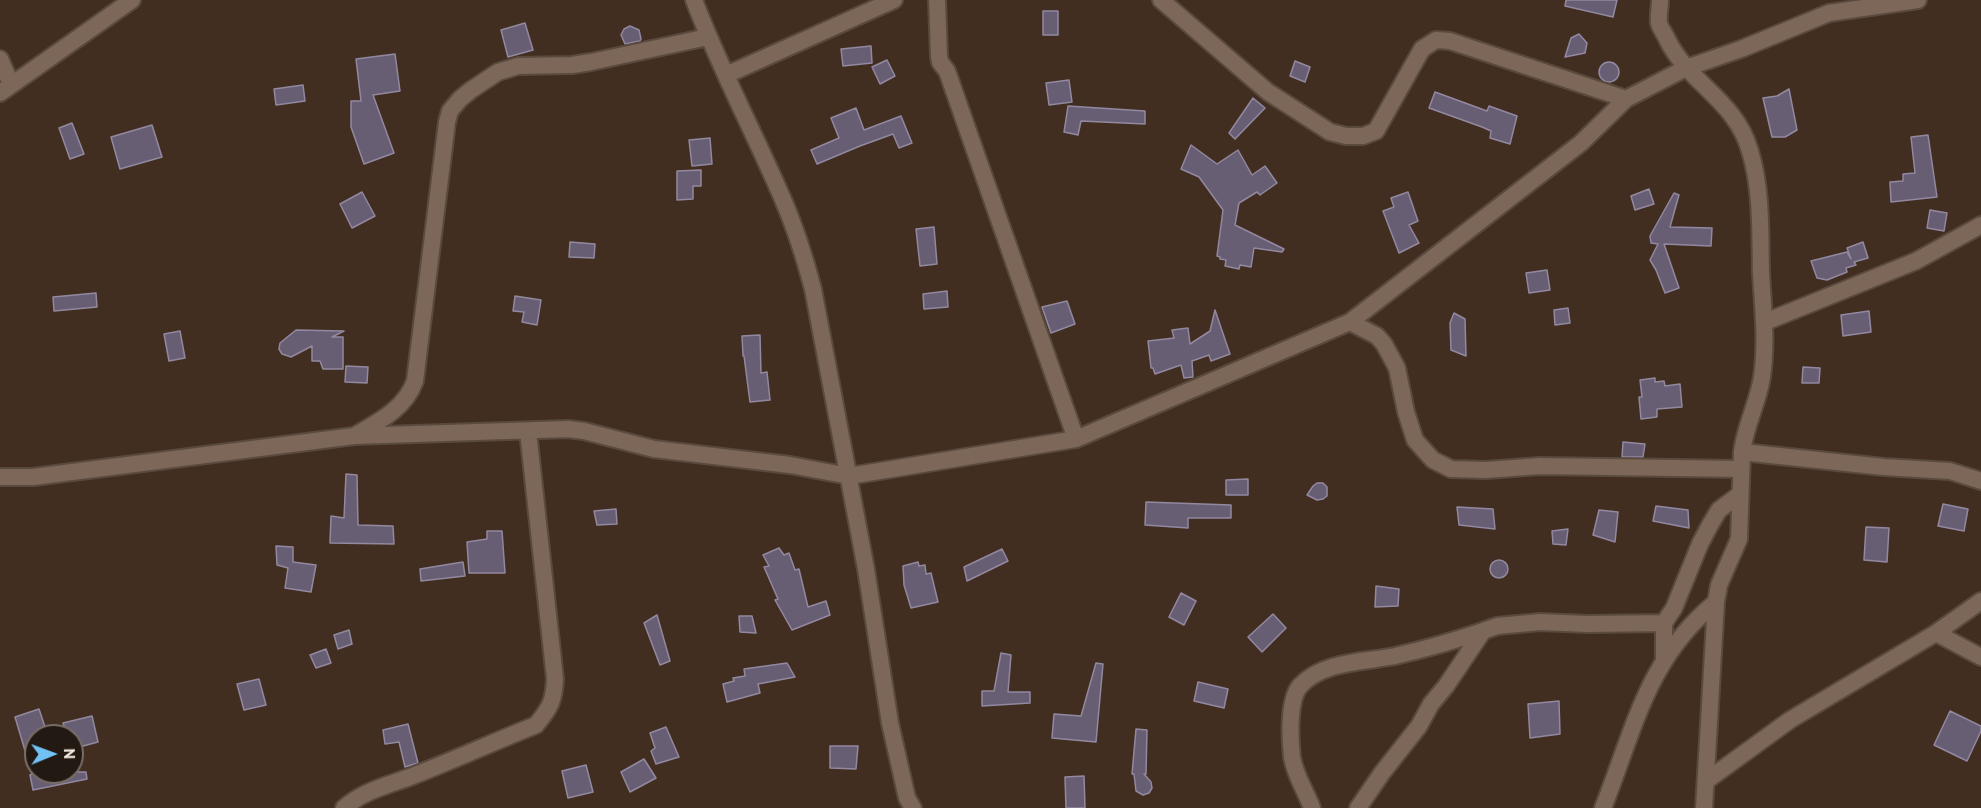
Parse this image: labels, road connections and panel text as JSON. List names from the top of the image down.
{
  "north": "right"
}
